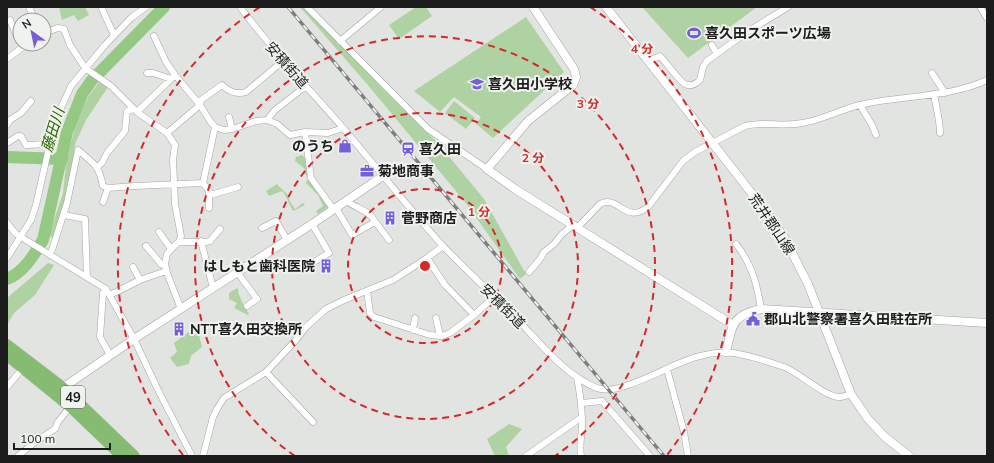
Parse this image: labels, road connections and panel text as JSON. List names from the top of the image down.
{
  "streets": {
    "highway": ["49"],
    "street": ["安積街道", "荒井郡山線"]
  },
  "crossings": [
    ["安積街道", "荒井郡山線"]
  ],
  "water": ["藤田川"],
  "places": {
    "sports": ["喜久田スポーツ広場"],
    "school or university": ["喜久田小学校"],
    "shop": ["のうち"],
    "station": ["喜久田"],
    "office": ["菊地商事"],
    "building": ["菅野商店", "はしもと歯科医院", "NTT喜久田交換所"],
    "public building": ["郡山北警察署喜久田駐在所"]
  },
  "scale_bar": "100 m",
  "north": "top left",
  "rings": [
    "4 分",
    "3 分",
    "2 分",
    "1 分"
  ]
}
